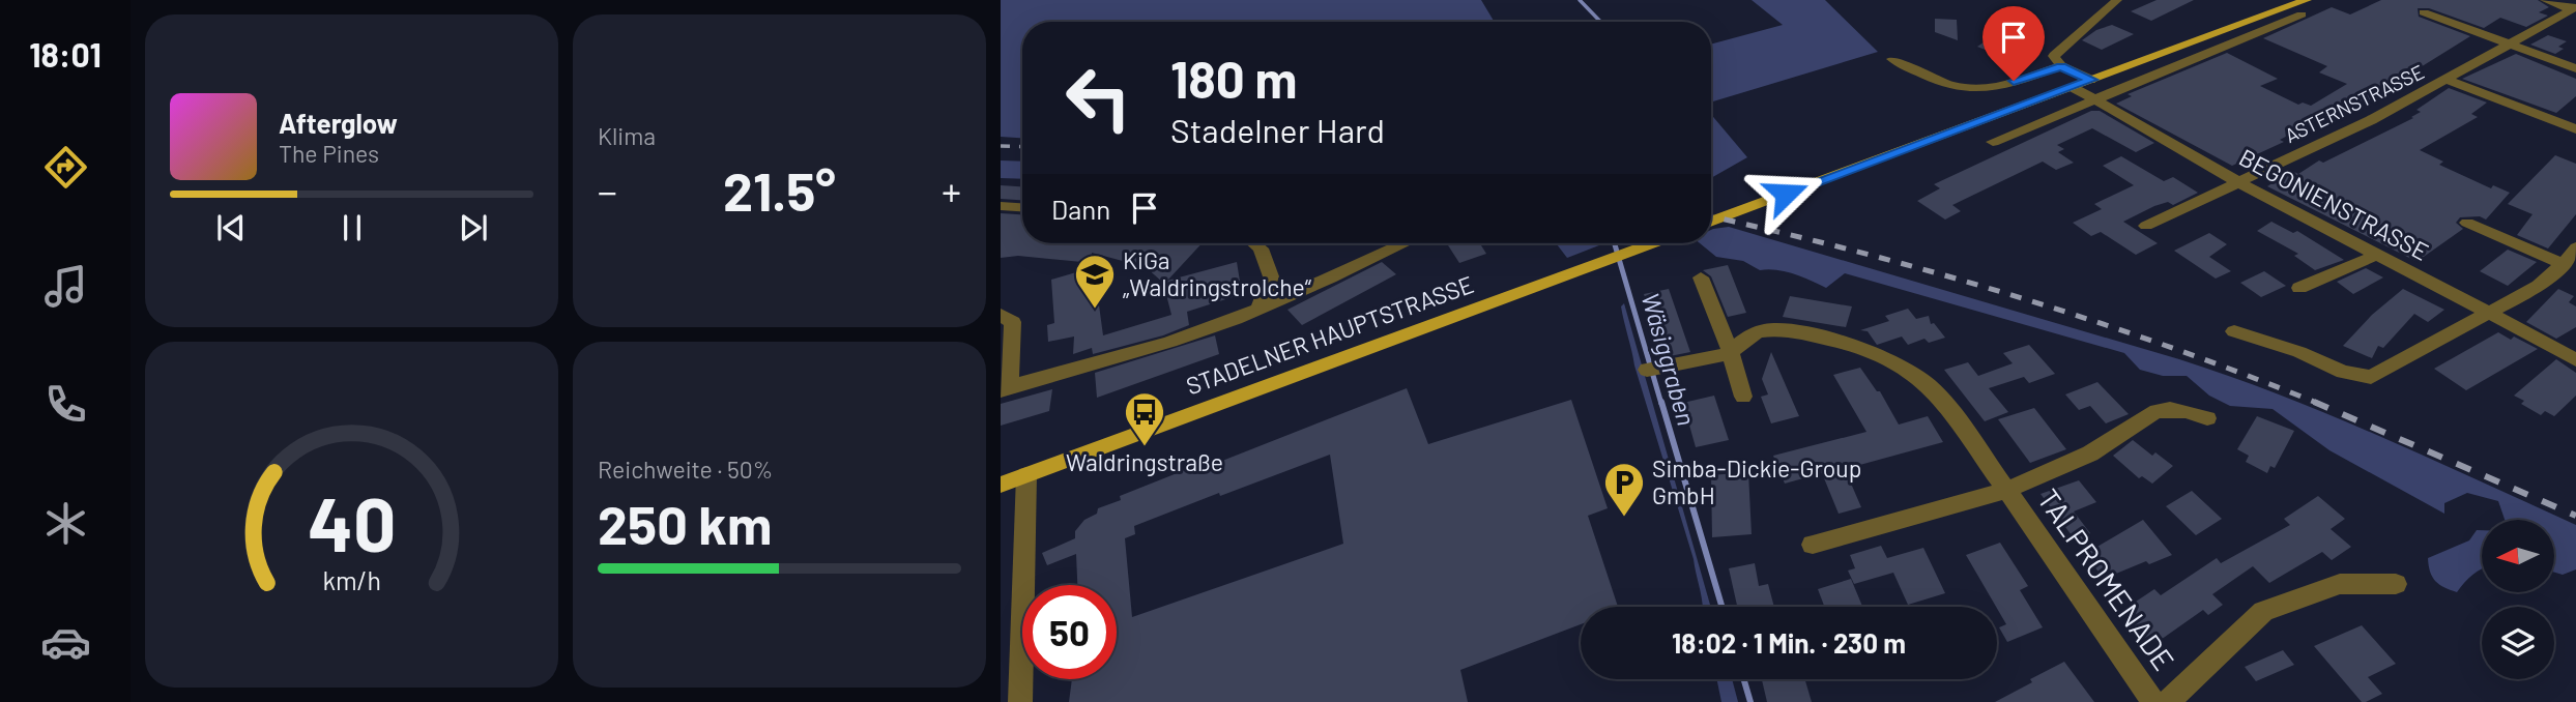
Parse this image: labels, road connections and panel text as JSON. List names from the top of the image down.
{
  "streets": {
    "main road": ["STADELNER HAUPTSTRASSE"],
    "street": ["ASTERNSTRASSE", "BEGONIENSTRASSE", "TALPROMENADE"]
  },
  "crossings": [
    ["ASTERNSTRASSE", "BEGONIENSTRASSE"]
  ],
  "water": ["Wäsiggraben"],
  "places": {
    "school or university": ["KiGa „Waldringstrolche“"],
    "bus stop": ["Waldringstraße"],
    "parking": ["Simba-Dickie-Group GmbH"]
  },
  "north": "left",
  "page": {
    "tabs": "18:01",
    "tile": [
      "Klima",
      ["Reichweite · 50%", "250 km"]
    ],
    "turn": ["180 m", "Stadelner Hard"],
    "song": ["Afterglow", "The Pines"],
    "heat": ["−", "21.5°", "+"],
    "then": "Dann",
    "limit": "50",
    "trip": "18:02 · 1 Min. · 230 m",
    "gauge": ["40", "km/h"]
  }
}
